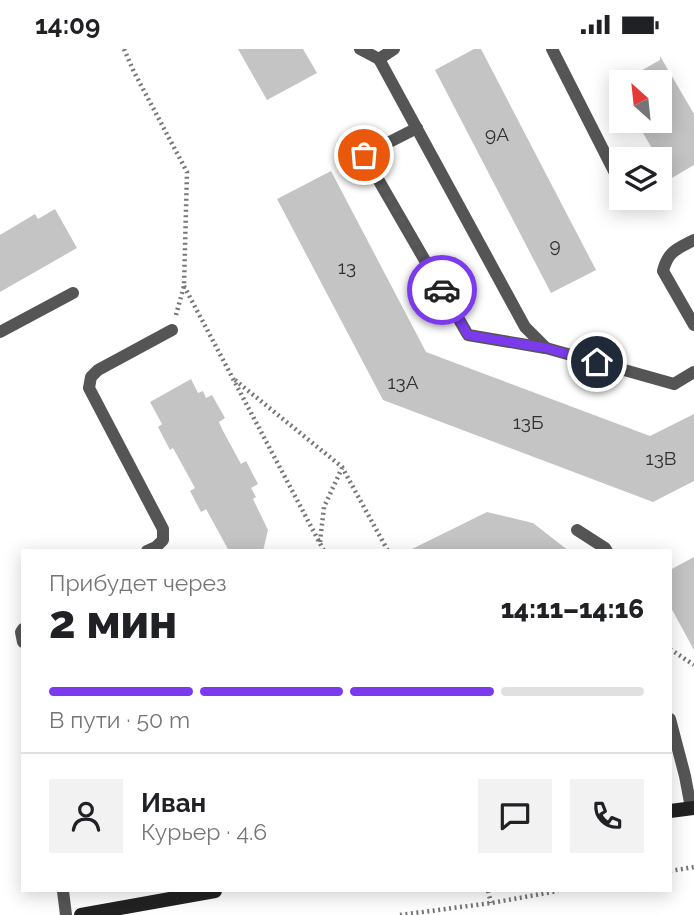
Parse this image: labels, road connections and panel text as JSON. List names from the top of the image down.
{
  "house_numbers": [
    "9А",
    "9",
    "13",
    "13А",
    "13Б",
    "13В"
  ],
  "north": "top left",
  "page": {
    "status": "14:09",
    "heading": ["2 мин", "Прибудет через", "14:11–14:16"],
    "panel": ["Иван", "Курьер · 4.6"],
    "bar": "В пути · 50 m"
  }
}
